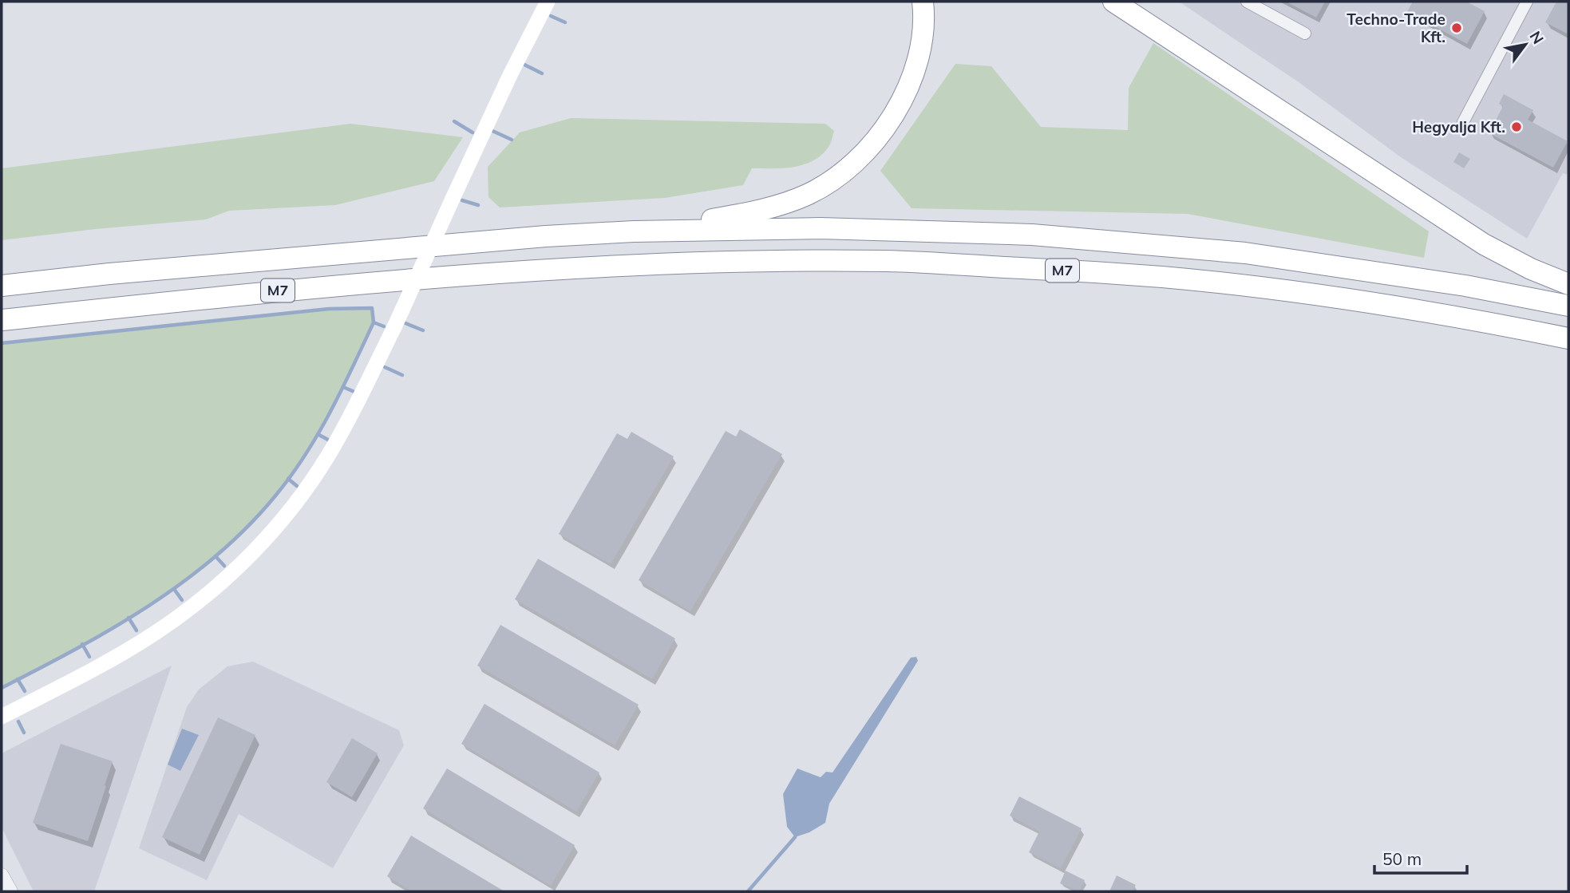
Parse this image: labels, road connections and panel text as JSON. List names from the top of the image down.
{
  "streets": {
    "highway": ["M7"]
  },
  "places": ["Techno-Trade Kft.", "Hegyalja Kft."],
  "scale_bar": "50 m",
  "north": "top right"
}
